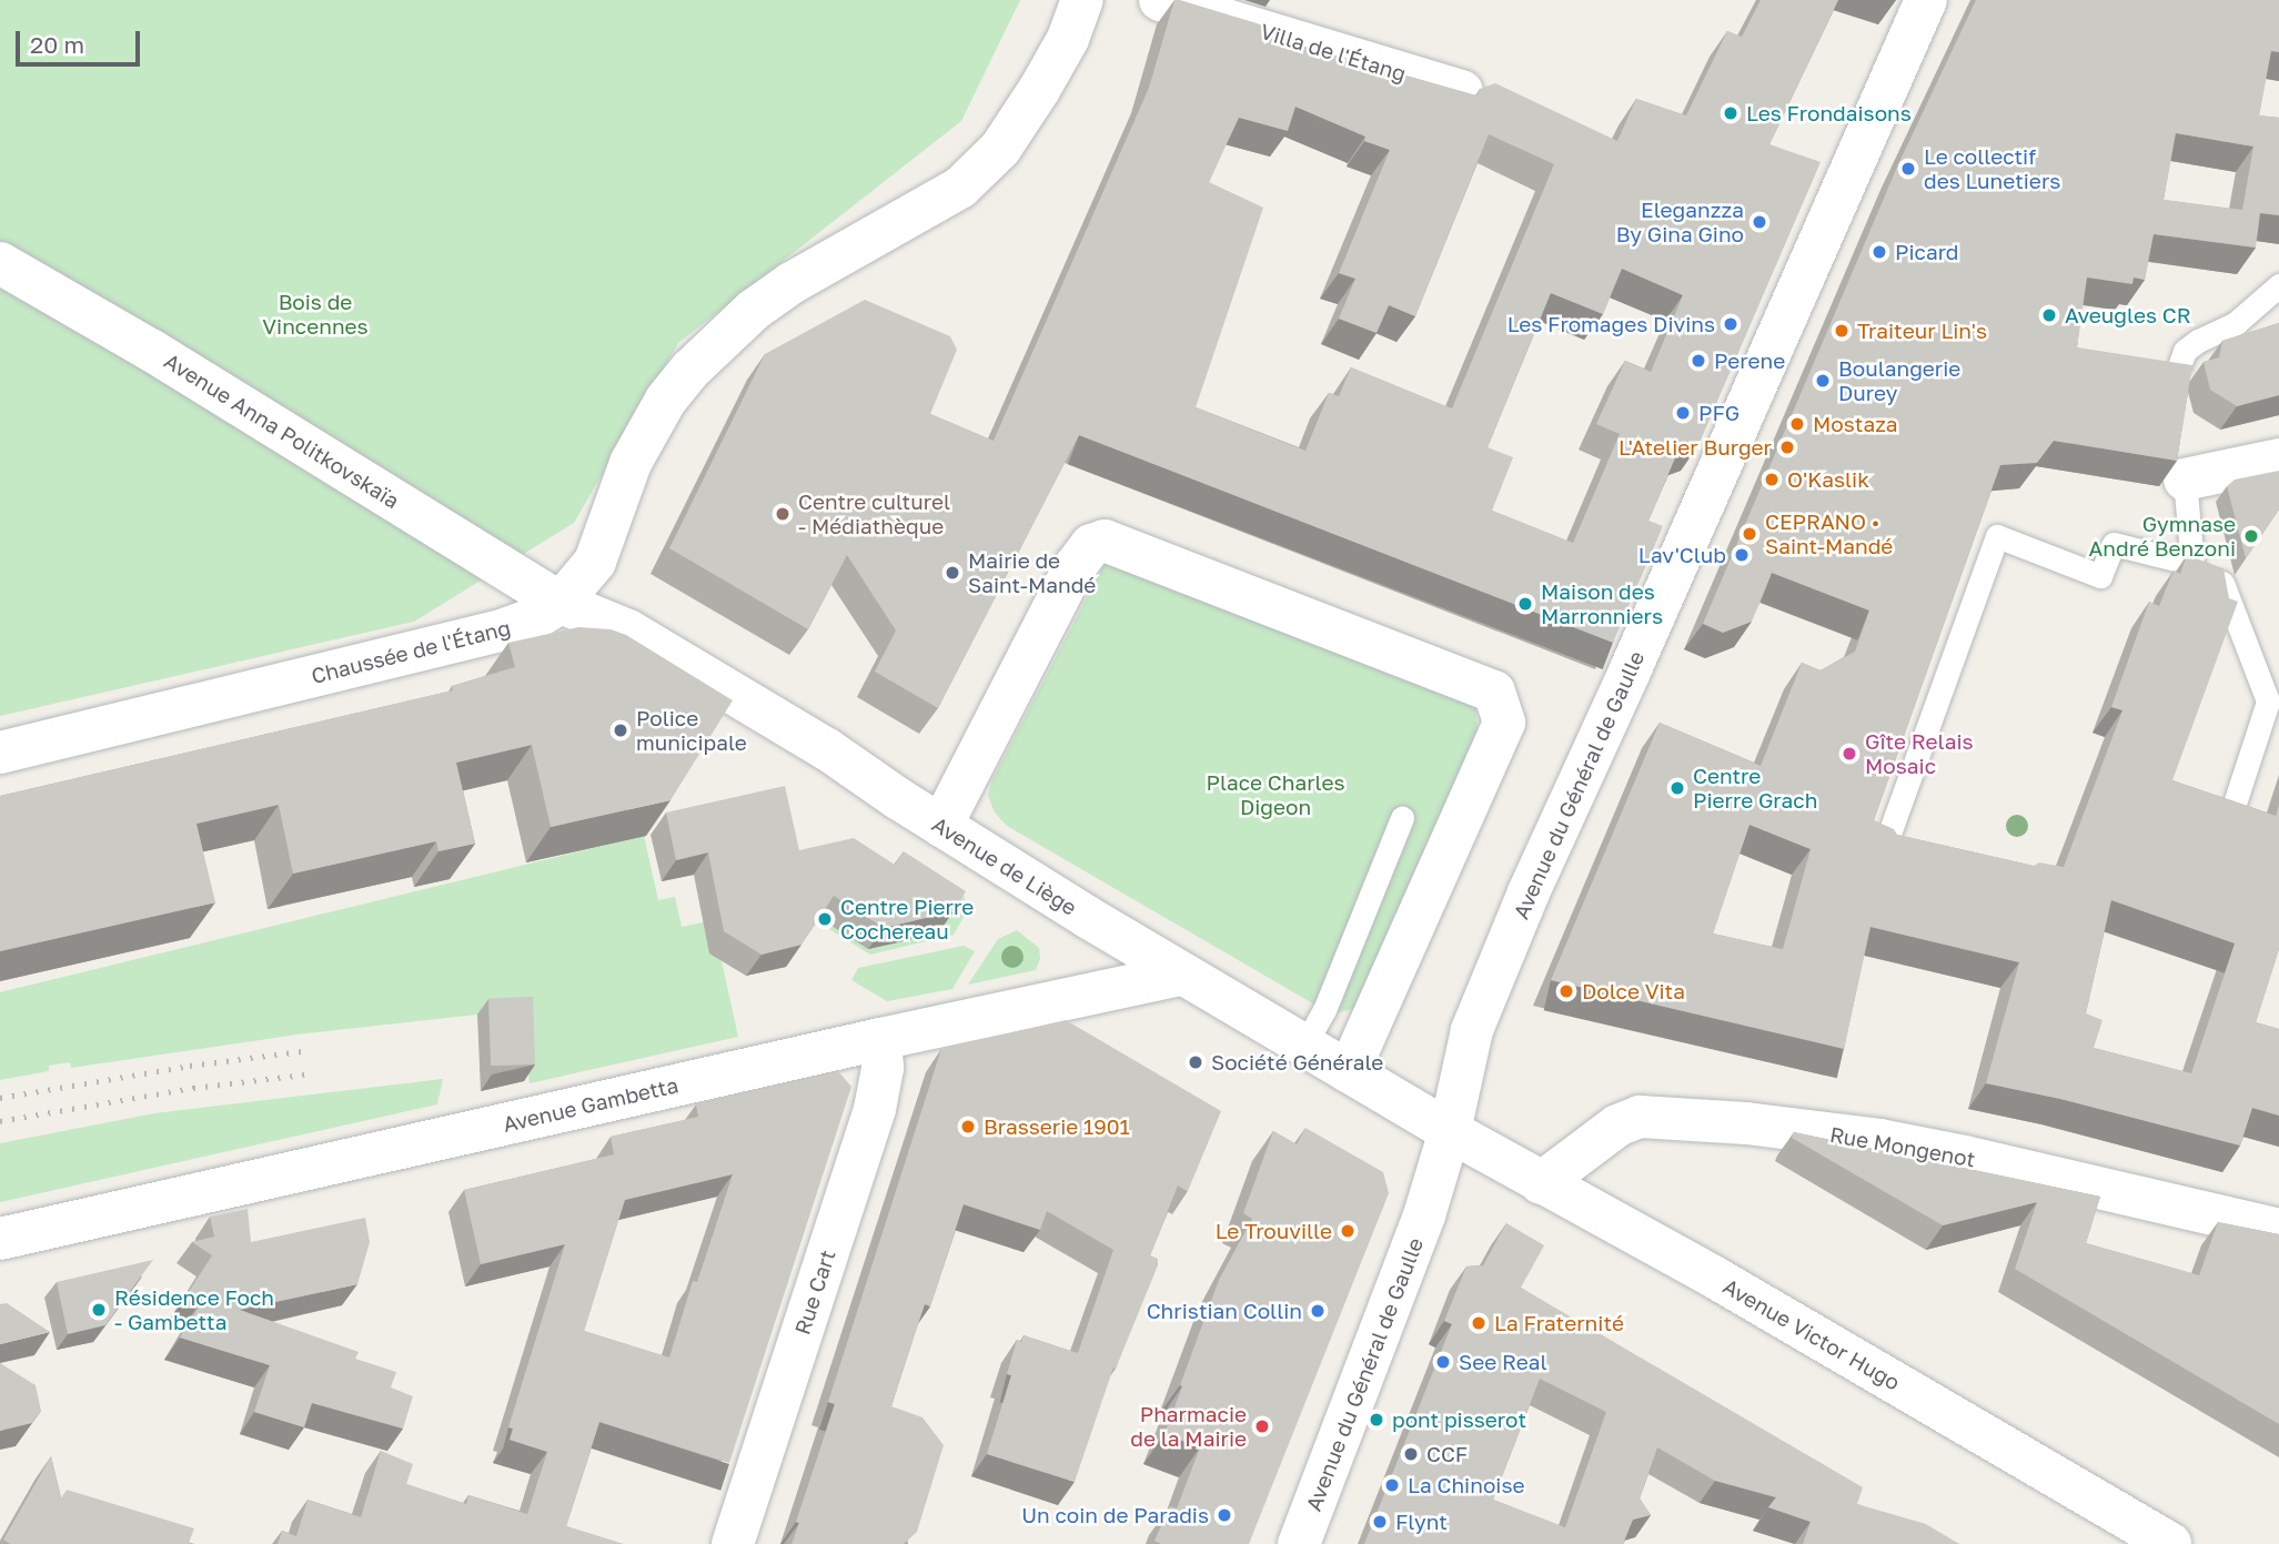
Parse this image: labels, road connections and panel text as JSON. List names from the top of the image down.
{
  "streets": {
    "street": [
      "Villa de l'Étang",
      "Avenue Anna Politkovskaïa",
      "Chaussée de l'Étang",
      "Avenue du Général de Gaulle",
      "Avenue de Liège",
      "Avenue Gambetta",
      "Rue Mongenot",
      "Rue Cart",
      "Avenue Victor Hugo"
    ]
  },
  "crossings": [
    ["Avenue Anna Politkovskaïa", "Chaussée de l'Étang"],
    ["Avenue Anna Politkovskaïa", "Avenue de Liège"],
    ["Chaussée de l'Étang", "Avenue de Liège"],
    ["Avenue du Général de Gaulle", "Avenue de Liège"],
    ["Avenue du Général de Gaulle", "Avenue Victor Hugo"],
    ["Avenue de Liège", "Avenue Gambetta"],
    ["Avenue de Liège", "Avenue Victor Hugo"],
    ["Avenue Gambetta", "Rue Cart"],
    ["Rue Mongenot", "Avenue Victor Hugo"]
  ],
  "parks": ["Bois de Vincennes", "Place Charles Digeon"],
  "places": [
    "Les Frondaisons",
    "Le collectif des Lunetiers",
    "Eleganzza By Gina Gino",
    "Picard",
    "Aveugles CR",
    "Les Fromages Divins",
    "Traiteur Lin's",
    "Perene",
    "Boulangerie Durey",
    "PFG",
    "Mostaza",
    "L'Atelier Burger",
    "O'Kaslik",
    "Centre culturel - Médiathèque",
    "CEPRANO • Saint-Mandé",
    "Gymnase André Benzoni",
    "Lav'Club",
    "Mairie de Saint-Mandé",
    "Maison des Marronniers",
    "Police municipale",
    "Gîte Relais Mosaic",
    "Centre Pierre Grach",
    "Centre Pierre Cochereau",
    "Dolce Vita",
    "Société Générale",
    "Brasserie 1901",
    "Le Trouville",
    "Résidence Foch - Gambetta",
    "Christian Collin",
    "La Fraternité",
    "See Real",
    "pont pisserot",
    "Pharmacie de la Mairie",
    "CCF",
    "La Chinoise",
    "Un coin de Paradis",
    "Flynt"
  ],
  "scale_bar": "20 m"
}
